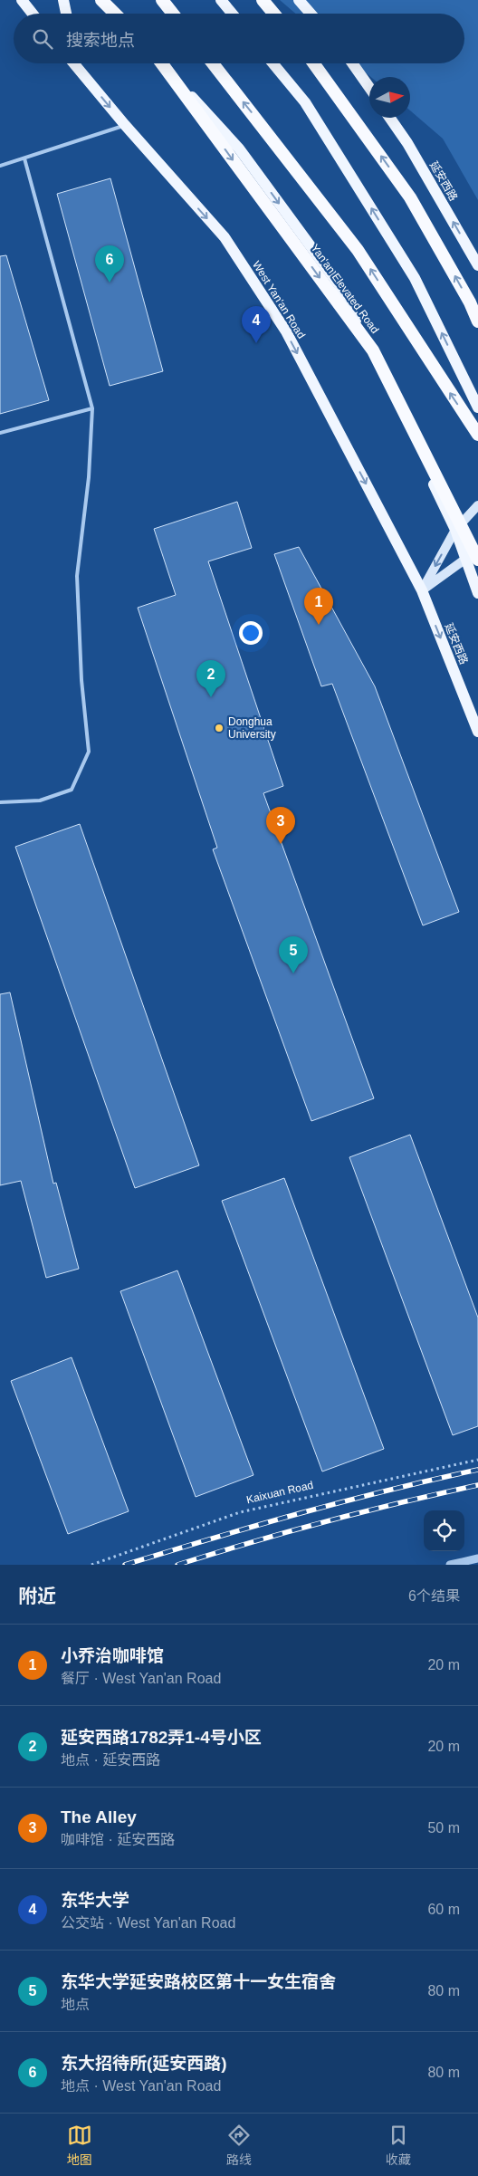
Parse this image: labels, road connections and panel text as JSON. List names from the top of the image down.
{
  "streets": {
    "highway": ["Yan'an Elevated Road"],
    "main road": ["延安西路", "West Yan'an Road"],
    "path": ["Kaixuan Road"]
  },
  "crossings": [
    ["延安西路", "West Yan'an Road"]
  ],
  "places": ["Donghua University"],
  "north": "right",
  "page": {
    "search": "搜索地点",
    "pins": [
      "6",
      "4",
      "1",
      "2",
      "3",
      "5"
    ],
    "heading": ["附近", "6个结果"],
    "list": [
      {
        "mark": "1",
        "name": "小乔治咖啡馆",
        "note": "餐厅 · West Yan'an Road",
        "value": "20 m"
      },
      {
        "mark": "2",
        "name": "延安西路1782弄1-4号小区",
        "note": "地点 · 延安西路",
        "value": "20 m"
      },
      {
        "mark": "3",
        "name": "The Alley",
        "note": "咖啡馆 · 延安西路",
        "value": "50 m"
      },
      {
        "mark": "4",
        "name": "东华大学",
        "note": "公交站 · West Yan'an Road",
        "value": "60 m"
      },
      {
        "mark": "5",
        "name": "东华大学延安路校区第十一女生宿舍",
        "note": "地点",
        "value": "80 m"
      },
      {
        "mark": "6",
        "name": "东大招待所(延安西路)",
        "note": "地点 · West Yan'an Road",
        "value": "80 m"
      }
    ],
    "nav": ["地图", "路线", "收藏"]
  }
}
